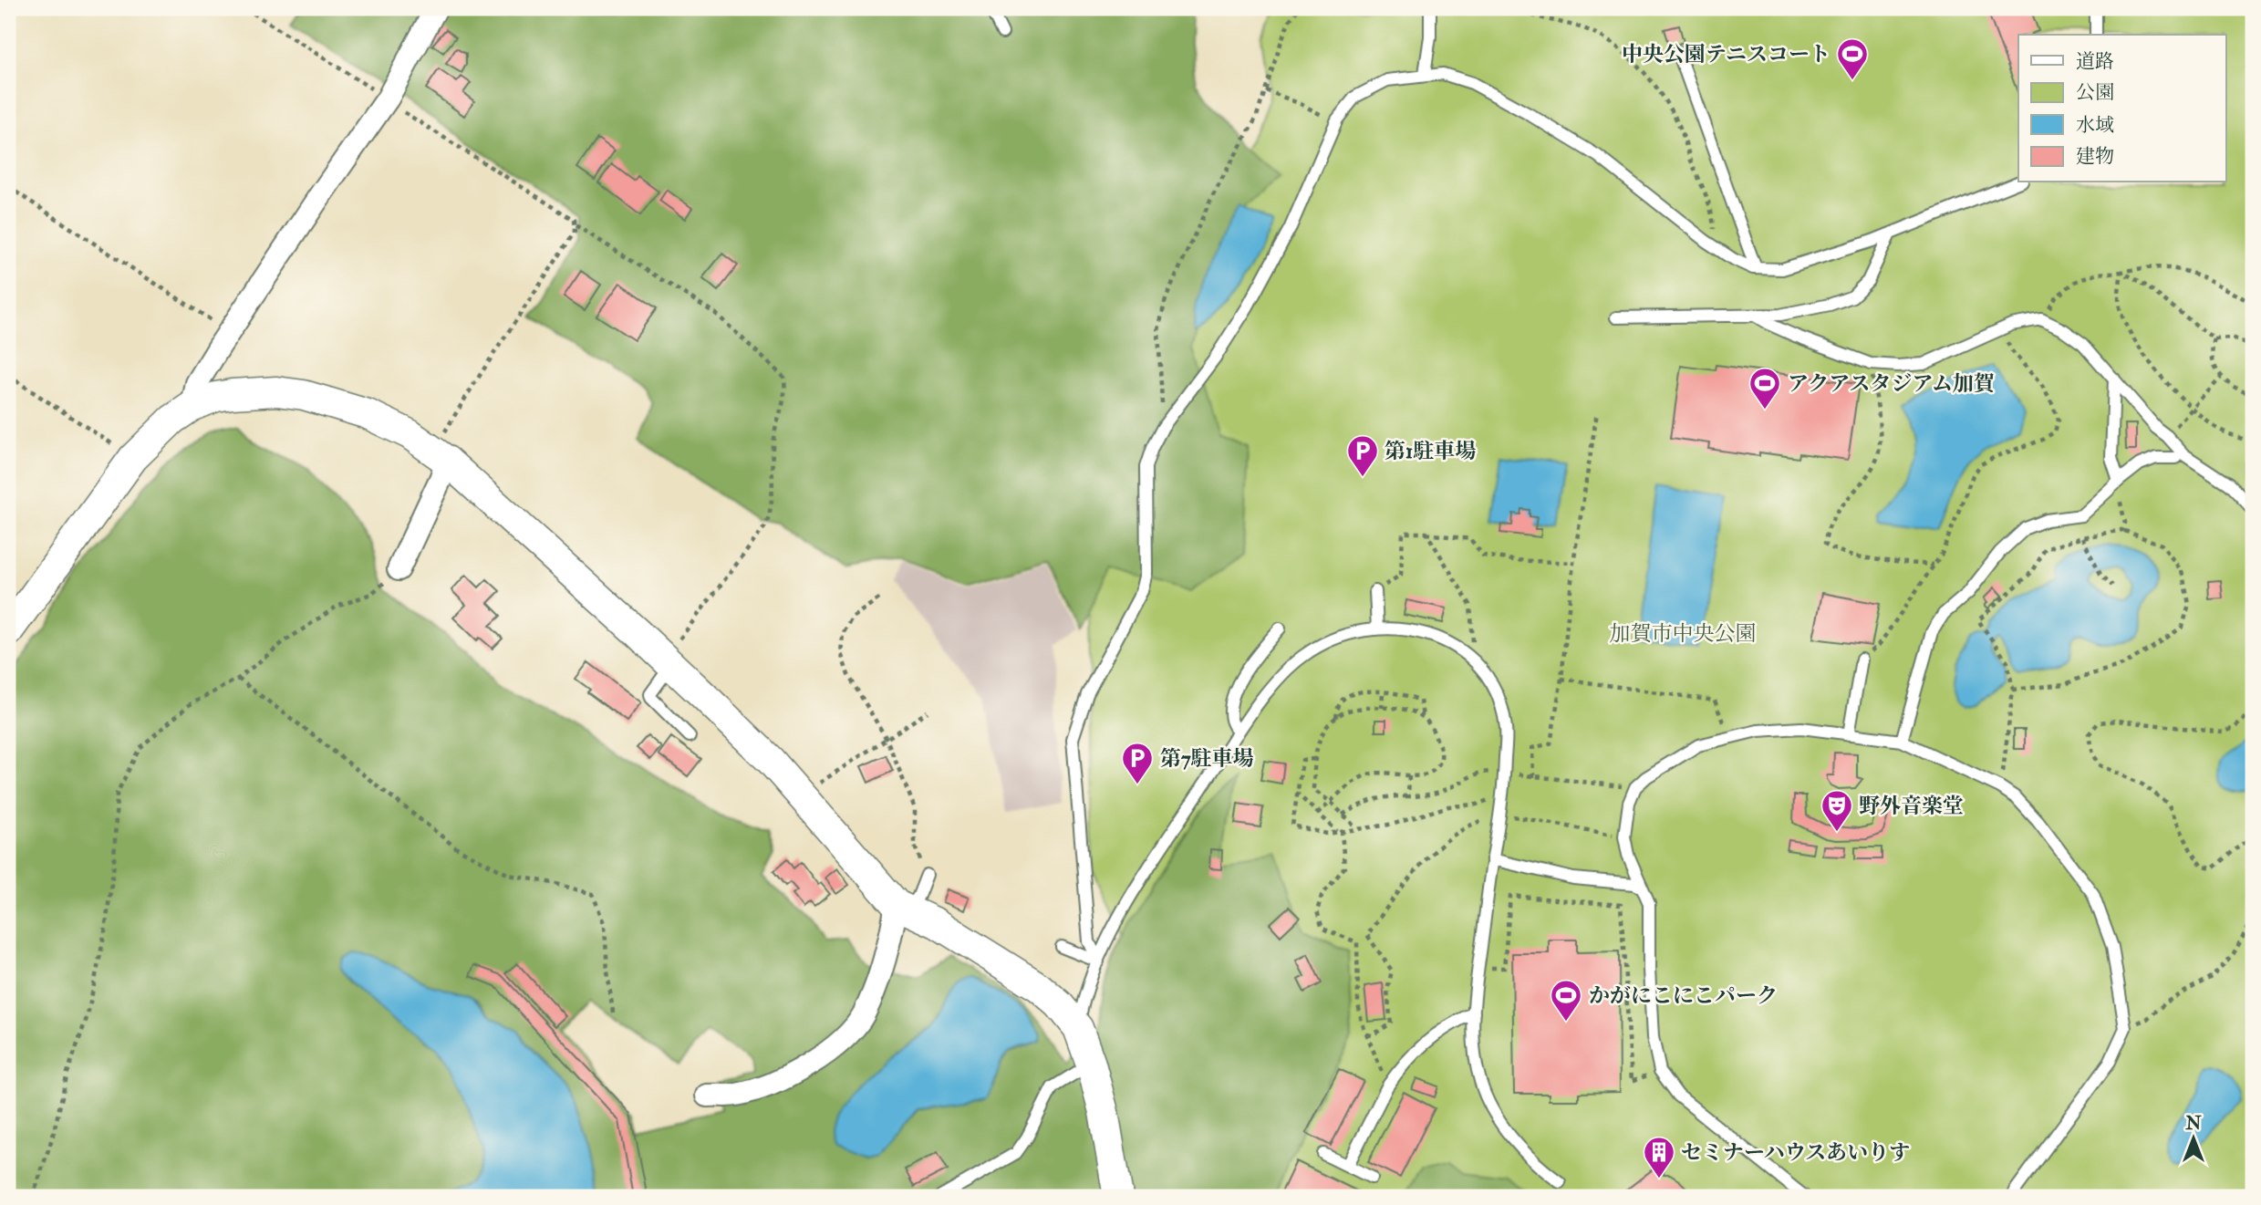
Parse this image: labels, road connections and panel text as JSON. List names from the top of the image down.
{
  "parks": ["加賀市中央公園"],
  "places": {
    "sports": ["中央公園テニスコート", "アクアスタジアム加賀", "かがにこにこパーク"],
    "parking": ["第1駐車場", "第7駐車場"],
    "theatre": ["野外音楽堂"],
    "building": ["セミナーハウスあいりす"]
  },
  "legend": [
    "道路",
    "公園",
    "水域",
    "建物"
  ],
  "north": "top"
}
